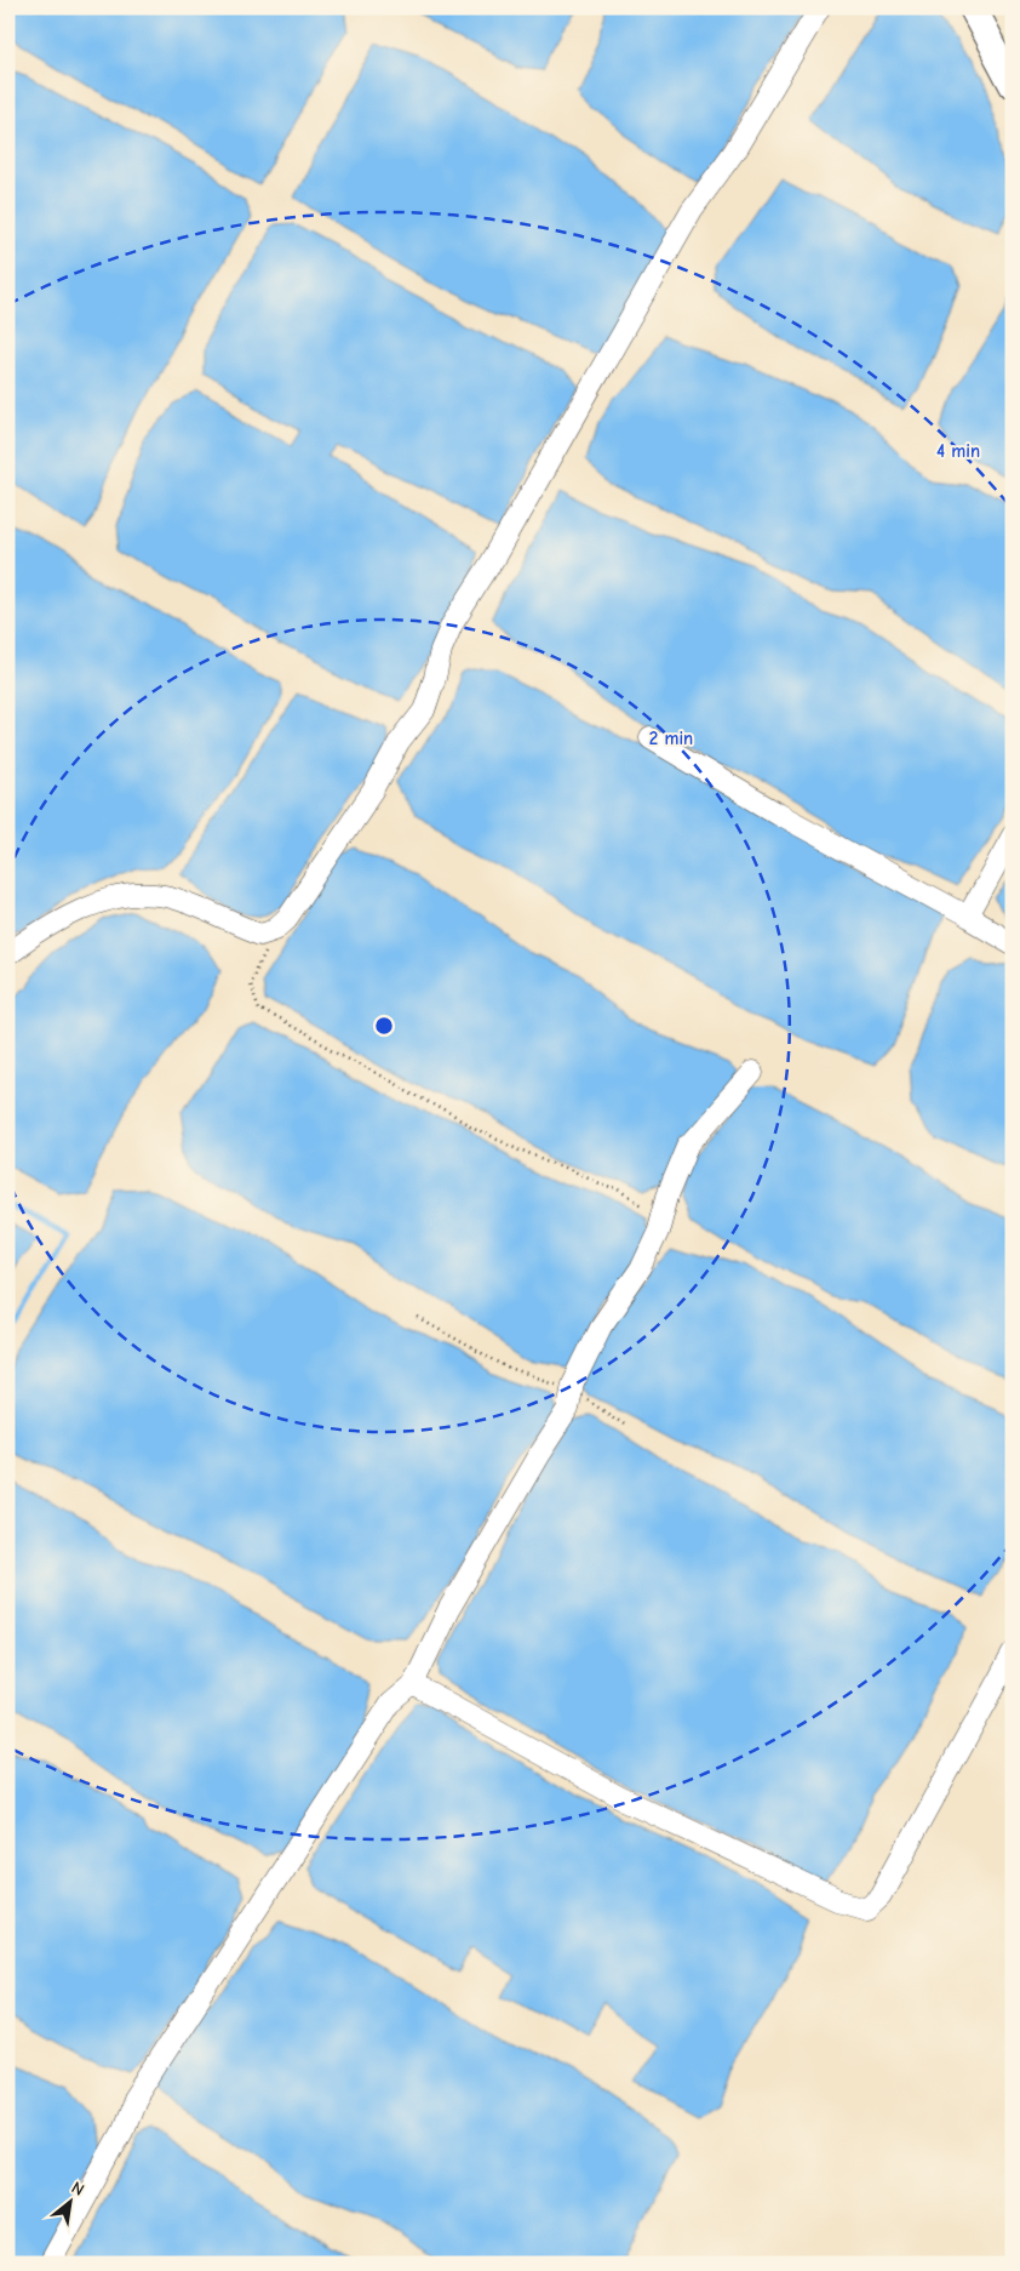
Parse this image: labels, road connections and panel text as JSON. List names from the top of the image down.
{
  "north": "top right",
  "rings": ["4 min", "2 min"]
}
